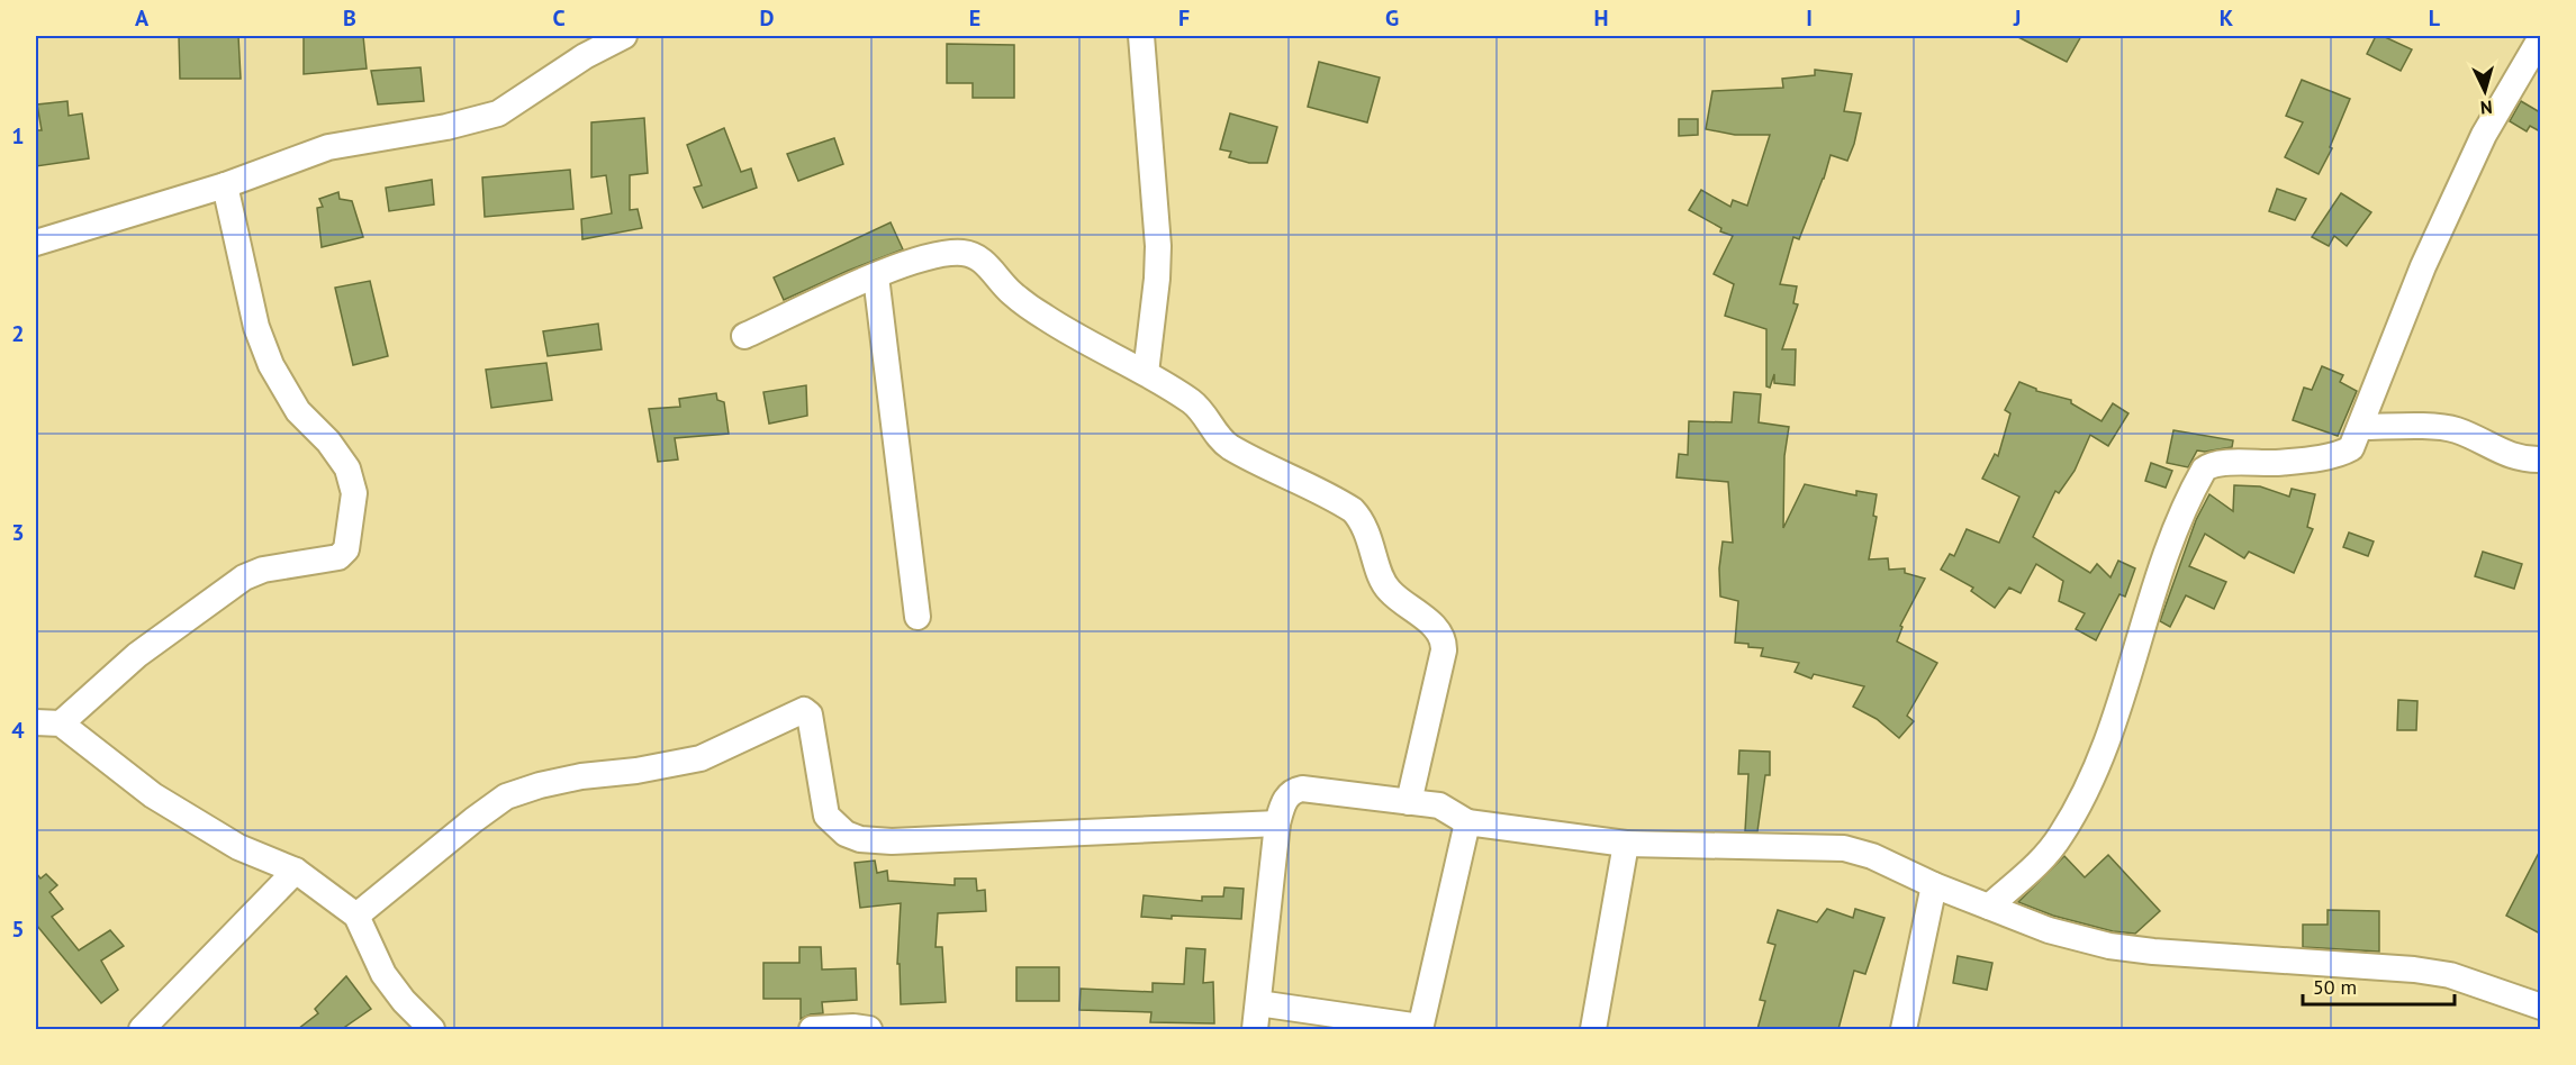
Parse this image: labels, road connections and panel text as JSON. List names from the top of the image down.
{
  "scale_bar": "50 m",
  "north": "bottom",
  "grid": {
    "columns": [
      "A",
      "B",
      "C",
      "D",
      "E",
      "F",
      "G",
      "H",
      "I",
      "J",
      "K",
      "L"
    ],
    "rows": [
      "1",
      "2",
      "3",
      "4",
      "5"
    ]
  }
}
